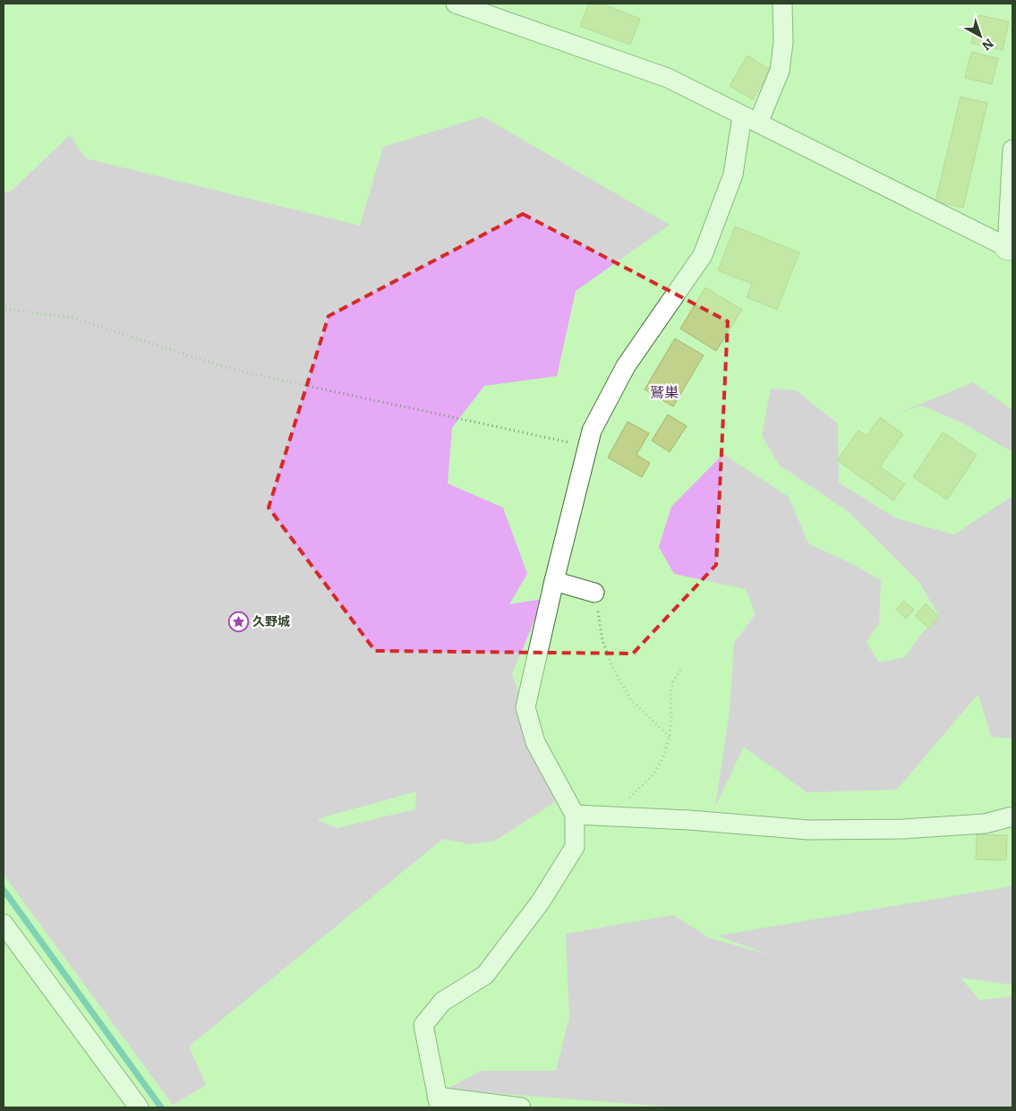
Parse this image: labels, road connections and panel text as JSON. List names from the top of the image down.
{
  "districts": ["鷲巣"],
  "places": {
    "place": ["久野城"]
  },
  "north": "bottom right"
}
